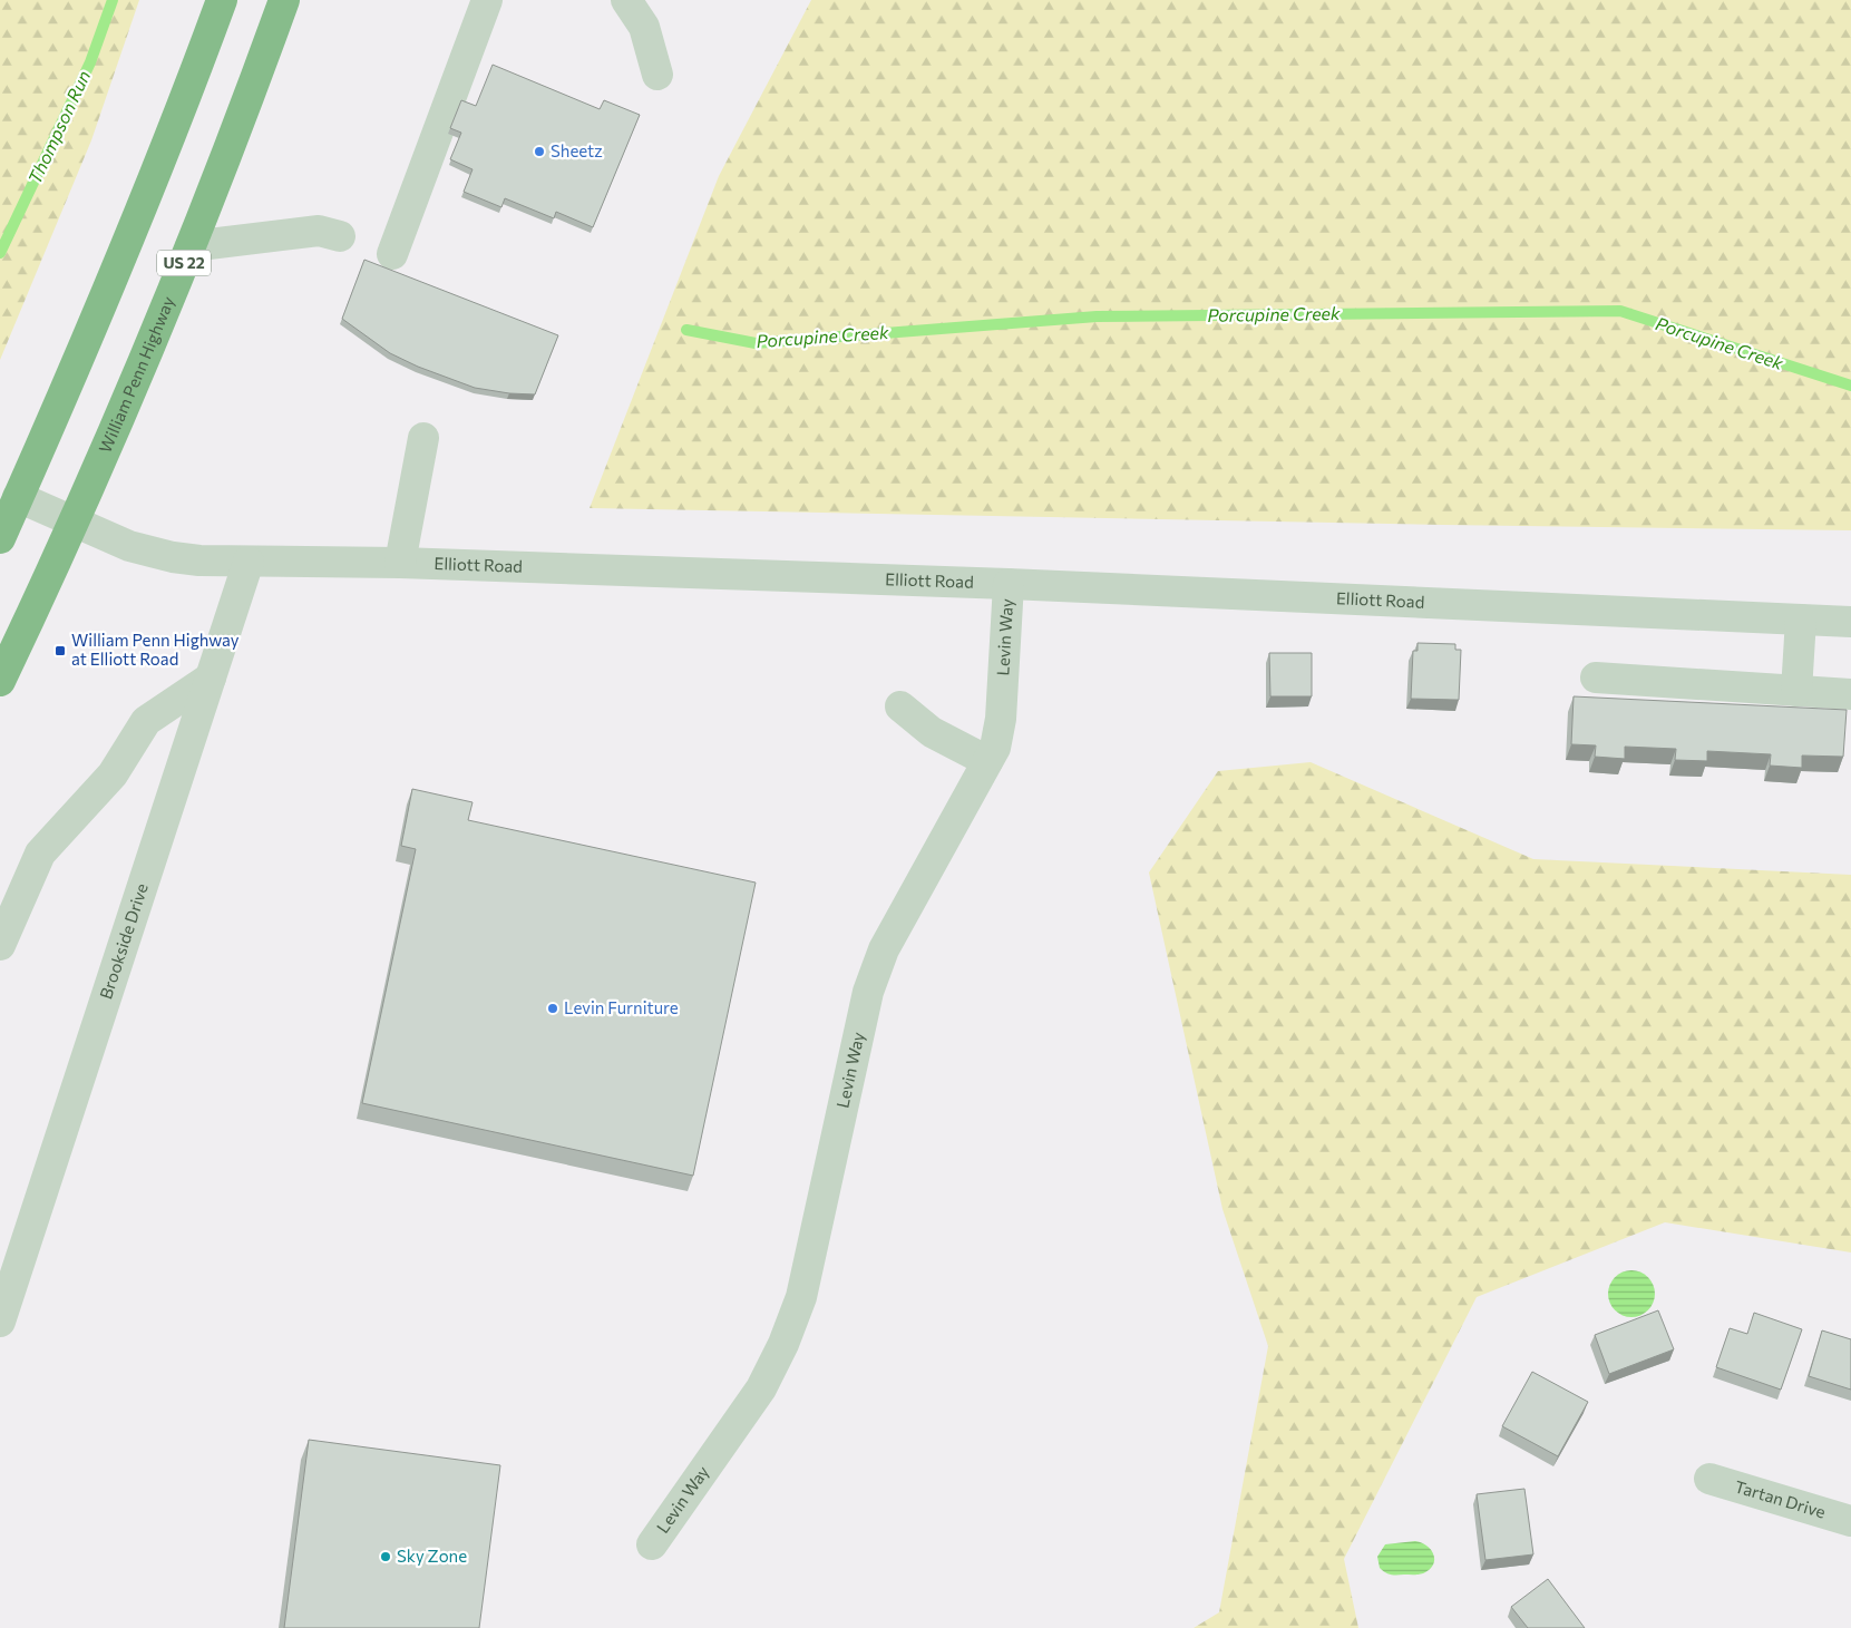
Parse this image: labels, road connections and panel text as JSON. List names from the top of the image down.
{
  "streets": {
    "highway": ["US 22", "William Penn Highway"],
    "street": [
      "Elliott Road",
      "Levin Way",
      "Brookside Drive",
      "Tartan Drive"
    ]
  },
  "crossings": [
    ["William Penn Highway", "Elliott Road"],
    ["Elliott Road", "Levin Way"],
    ["Elliott Road", "Brookside Drive"]
  ],
  "water": ["Thompson Run", "Porcupine Creek"],
  "places": {
    "other": ["Sheetz", "Levin Furniture", "Sky Zone"],
    "transit": ["William Penn Highway at Elliott Road"]
  }
}
